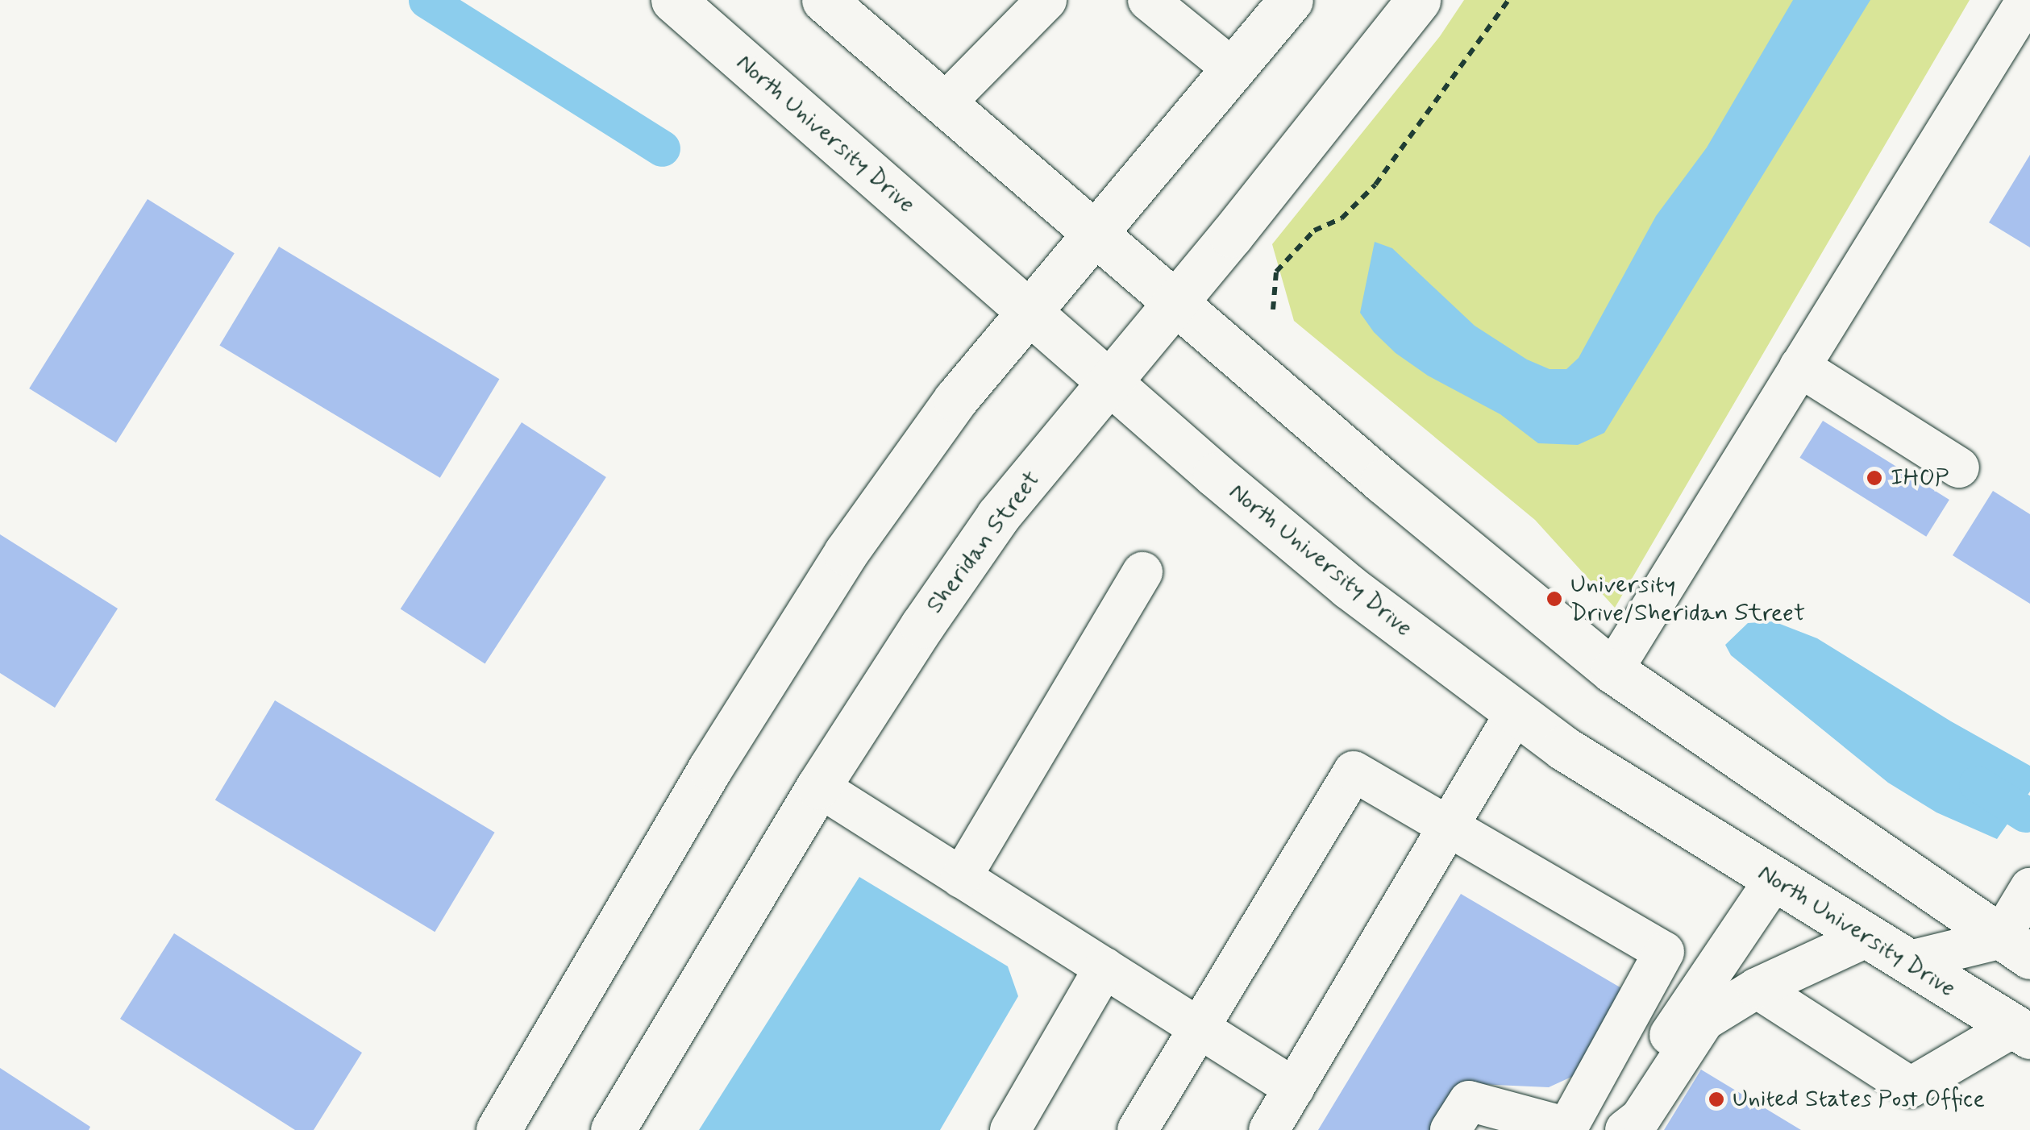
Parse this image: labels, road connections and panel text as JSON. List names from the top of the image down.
{
  "streets": {
    "main road": ["North University Drive", "Sheridan Street"]
  },
  "crossings": [
    ["North University Drive", "Sheridan Street"]
  ],
  "places": ["IHOP", "University Drive/Sheridan Street", "United States Post Office"]
}
